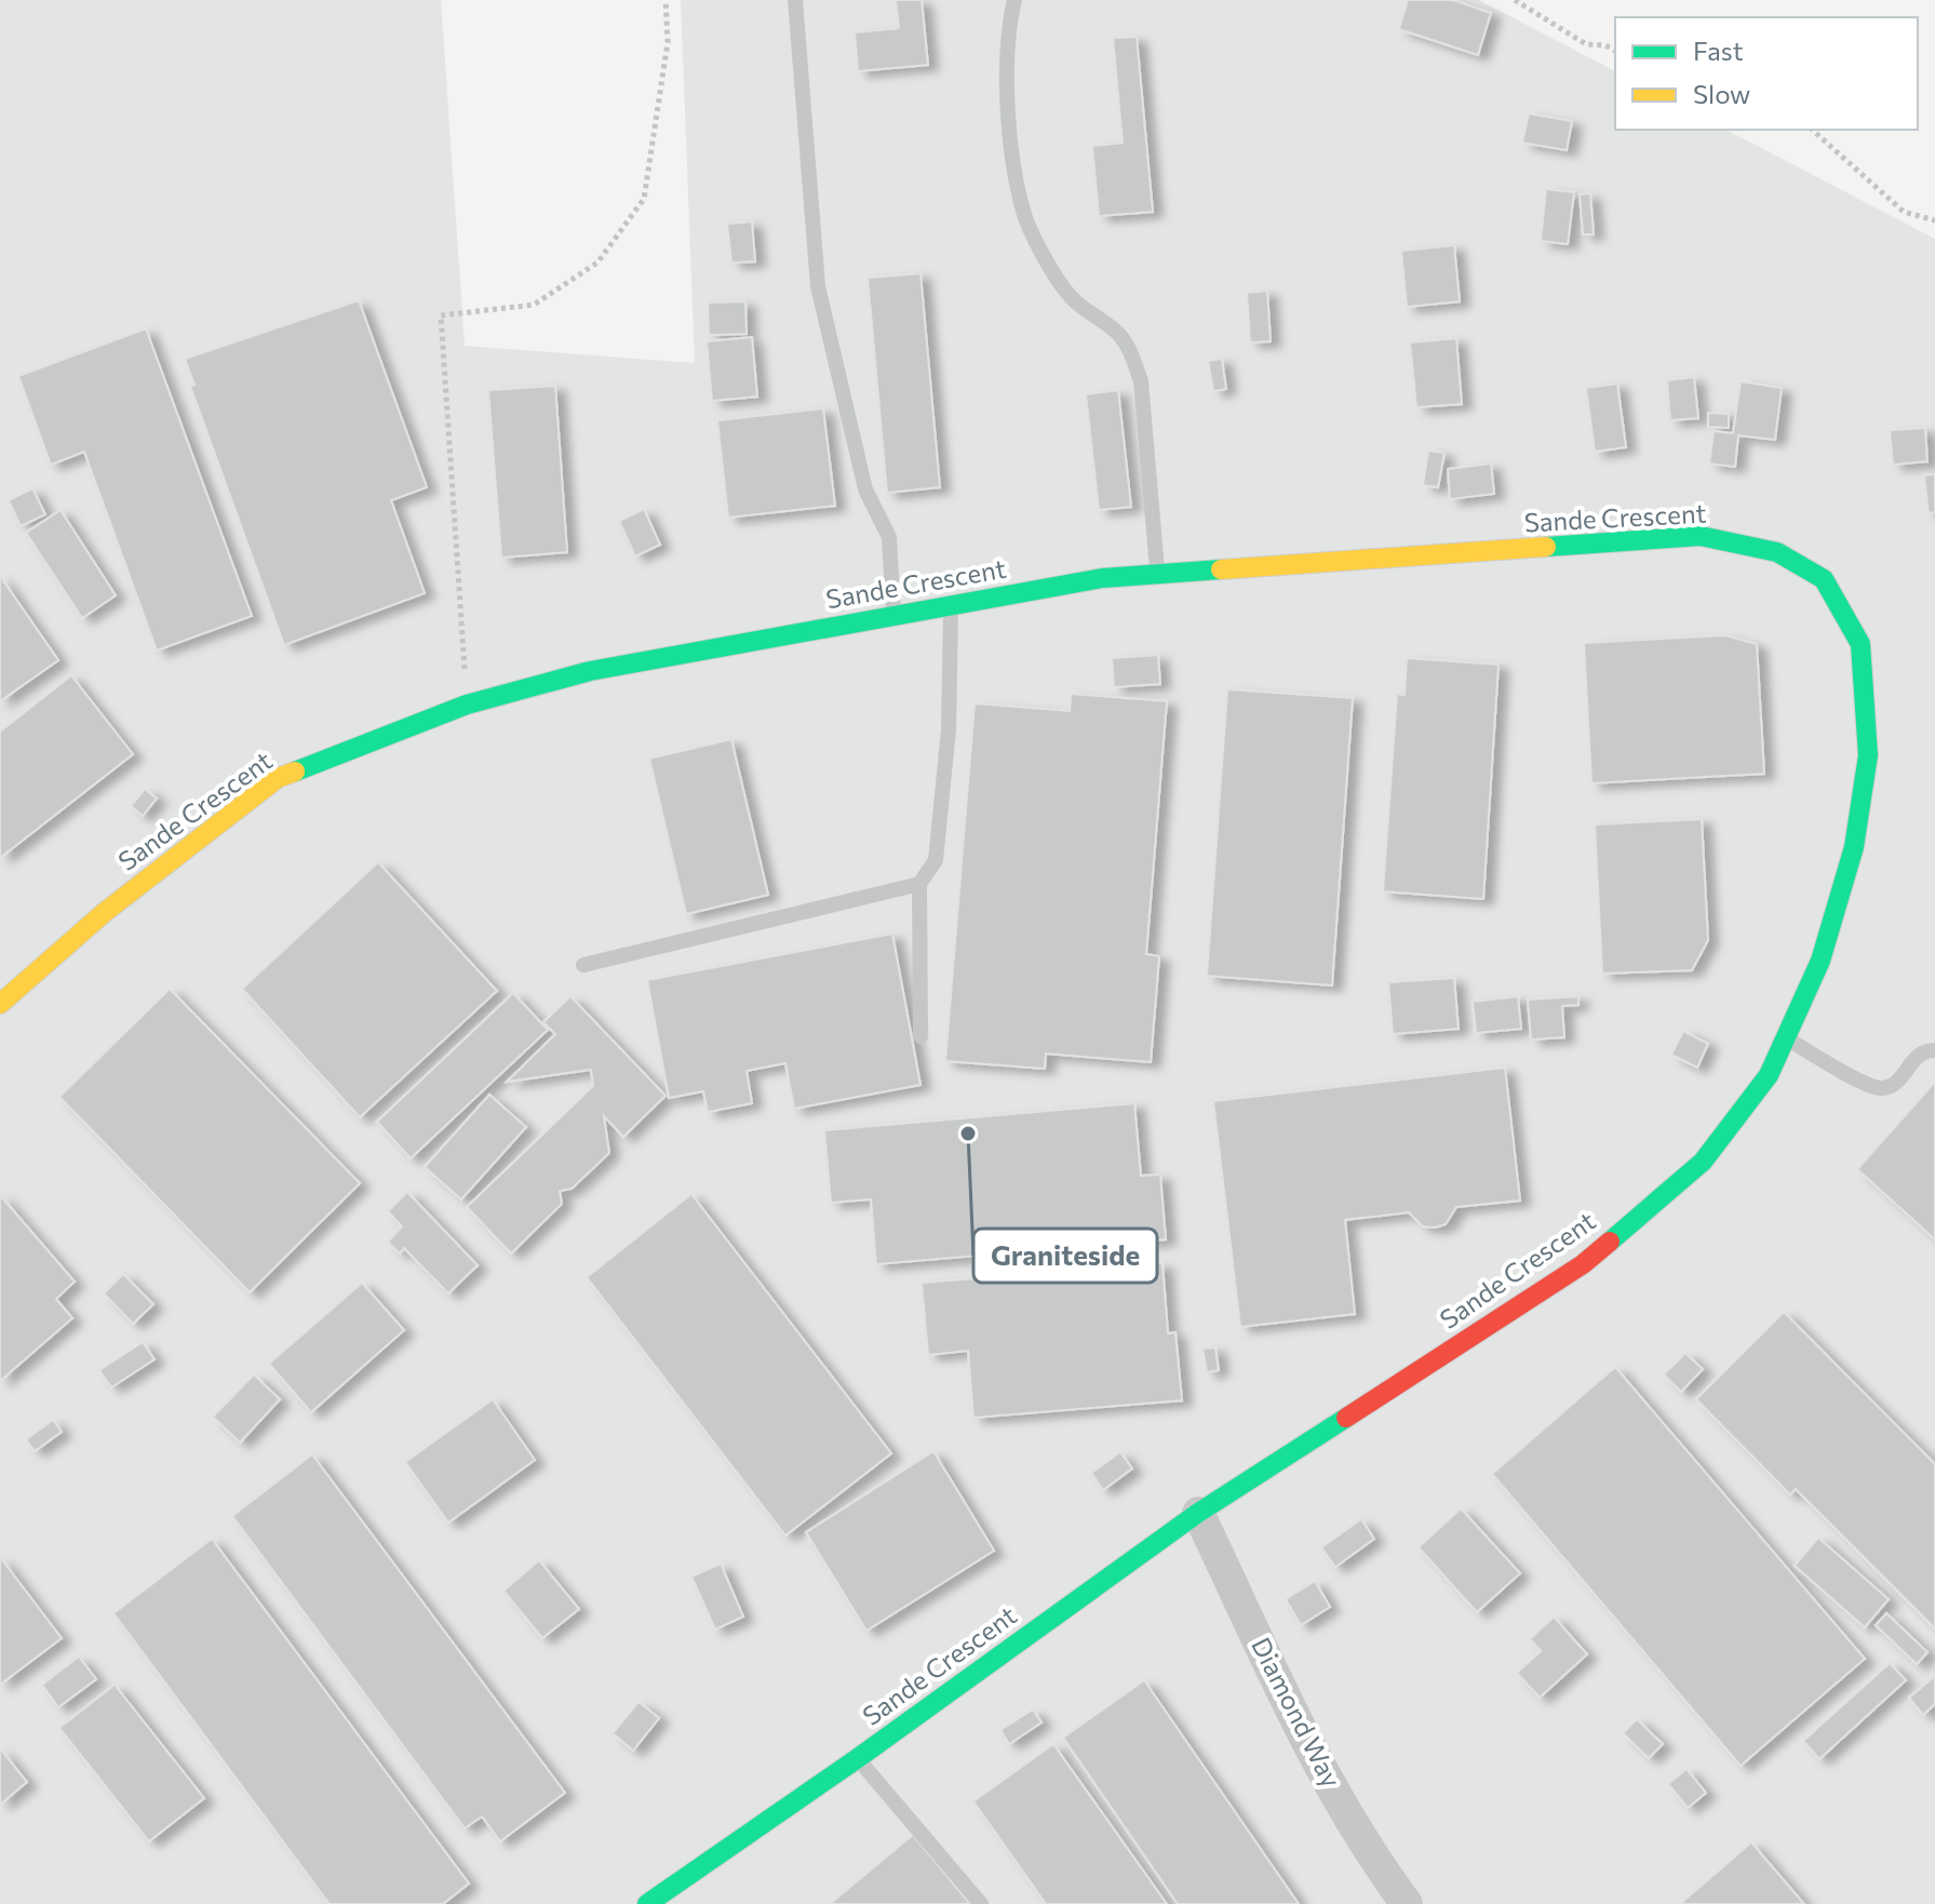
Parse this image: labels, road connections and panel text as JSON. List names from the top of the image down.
{
  "streets": {
    "street": ["Sande Crescent", "Diamond Way"]
  },
  "crossings": [
    ["Sande Crescent", "Diamond Way"]
  ],
  "places": ["Graniteside"],
  "legend": ["Fast", "Slow"]
}
